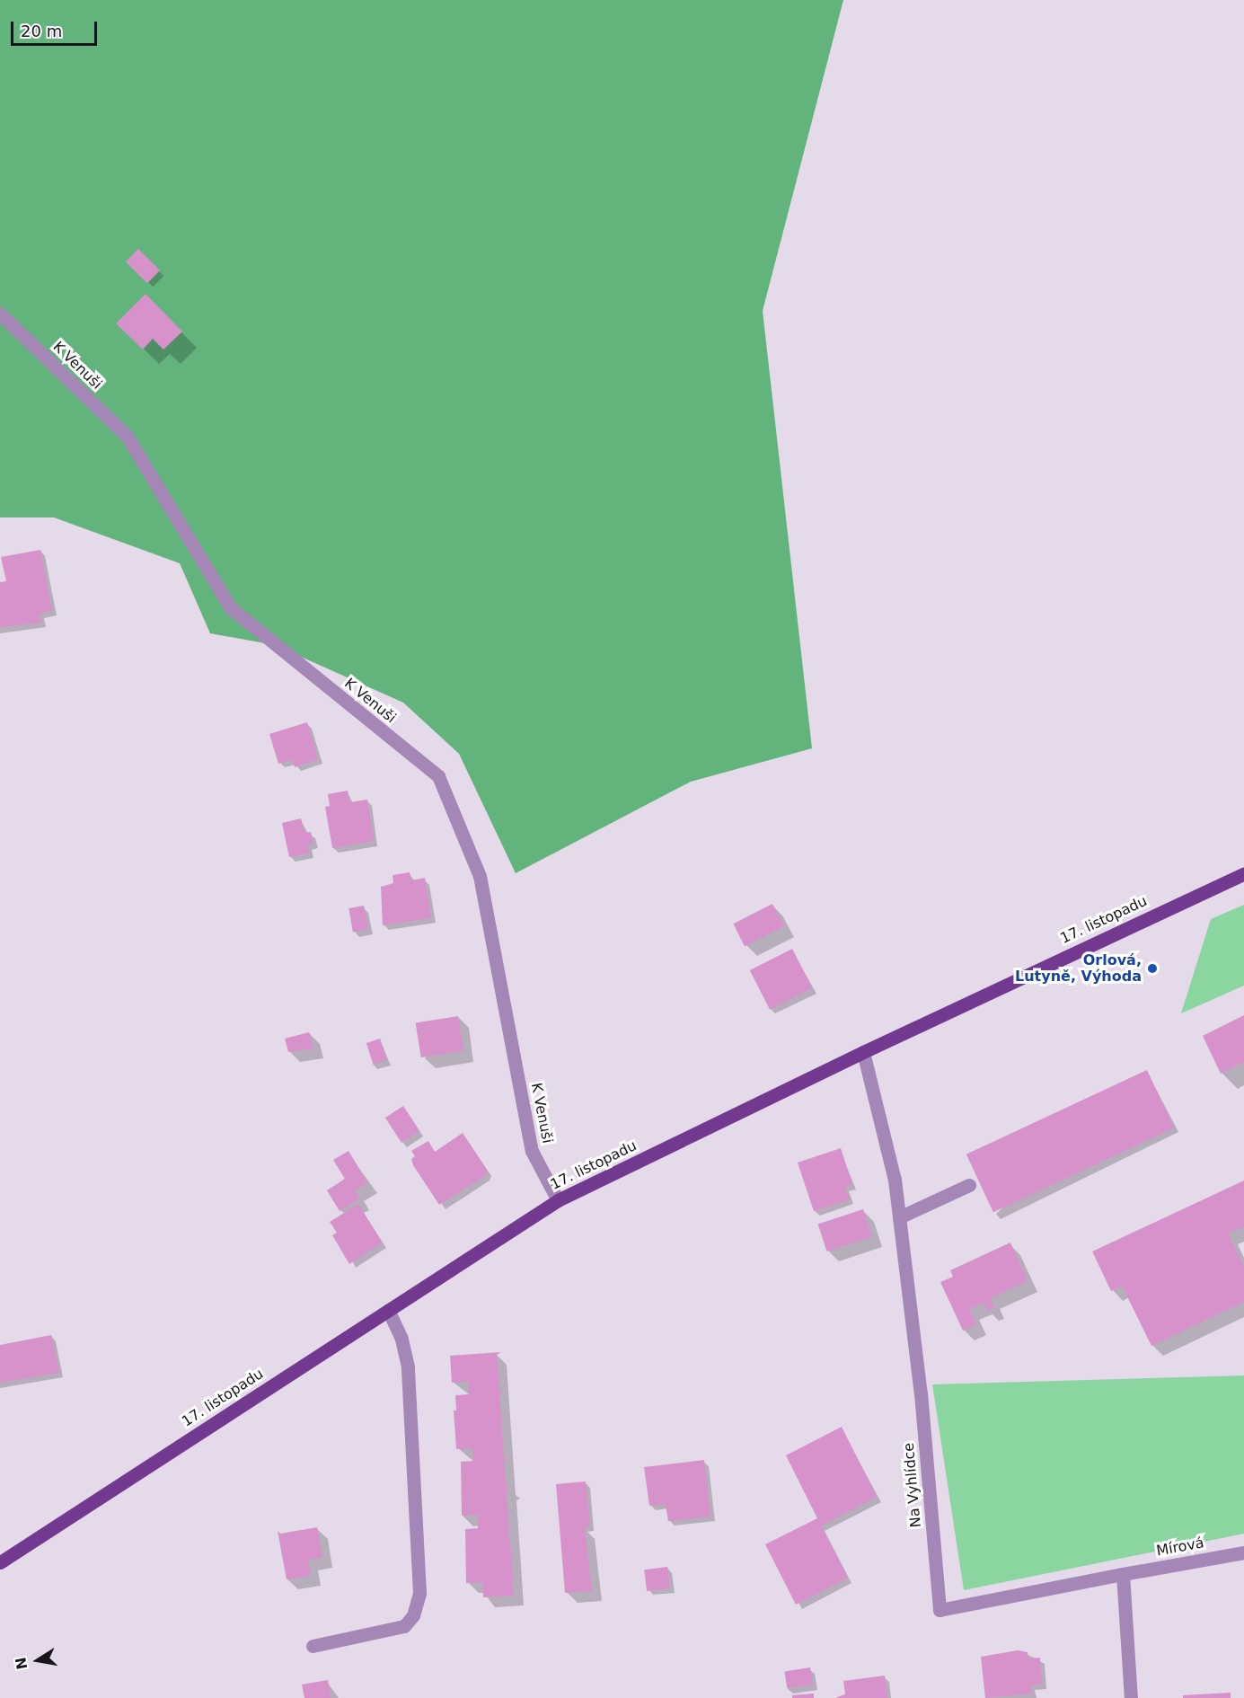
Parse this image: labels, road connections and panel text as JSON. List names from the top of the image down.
{
  "streets": {
    "main road": ["17. listopadu"],
    "street": ["K Venuši", "Na Vyhlídce", "Mírová"]
  },
  "crossings": [
    ["K Venuši", "17. listopadu"],
    ["17. listopadu", "Na Vyhlídce"],
    ["Na Vyhlídce", "Mírová"]
  ],
  "places": ["Orlová, Lutyně, Výhoda"],
  "scale_bar": "20 m",
  "north": "left"
}
